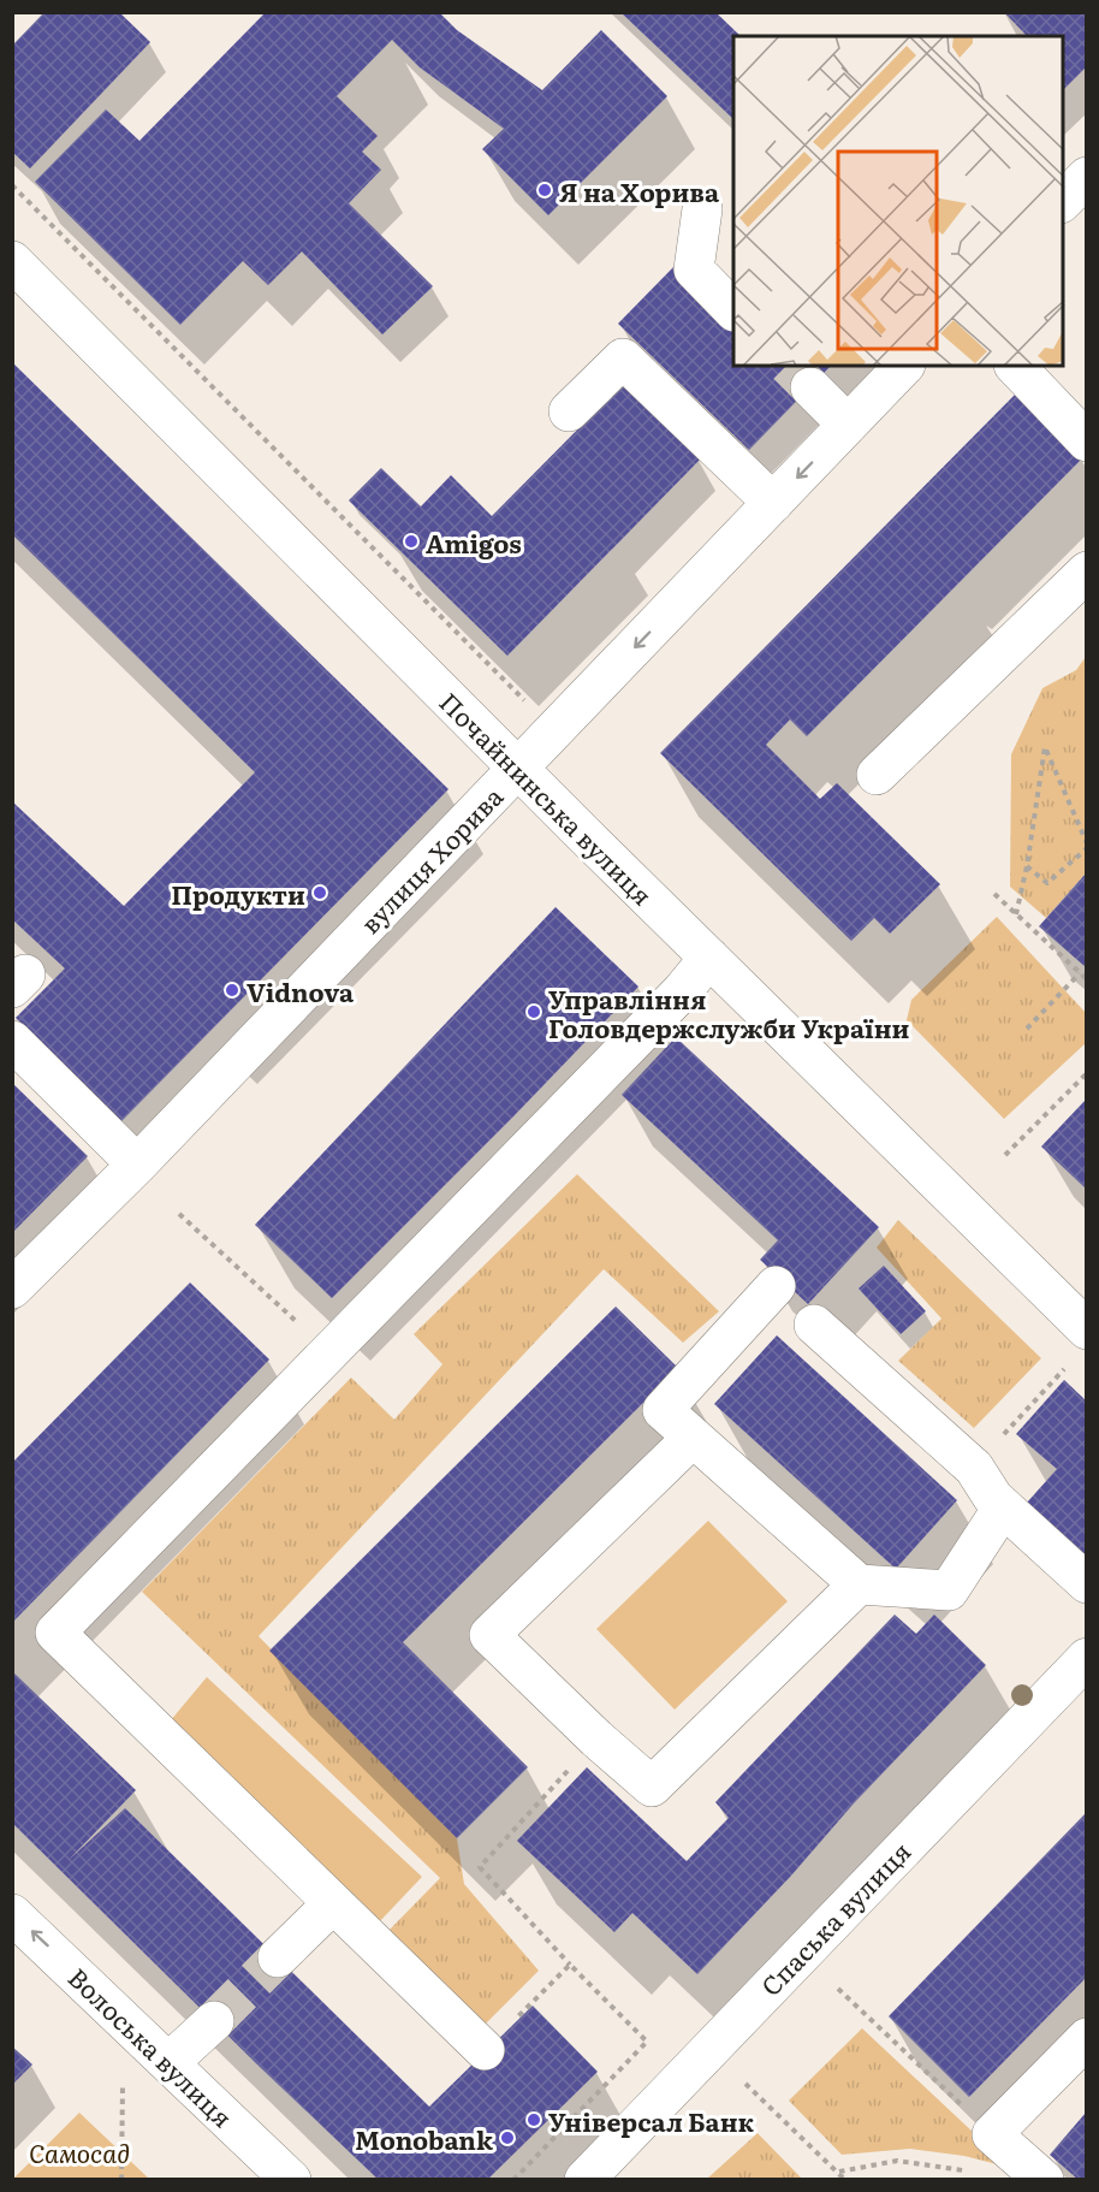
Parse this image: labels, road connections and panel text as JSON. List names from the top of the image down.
{
  "streets": {
    "street": [
      "Почайнинська вулиця",
      "вулиця Хорива",
      "Спаська вулиця",
      "Волоська вулиця"
    ]
  },
  "crossings": [
    ["Почайнинська вулиця", "вулиця Хорива"]
  ],
  "one_way": ["Волоська вулиця"],
  "parks": ["Самосад"],
  "places": [
    "Я на Хорива",
    "Amigos",
    "Продукти",
    "Vidnova",
    "Управління Головдержслужби України",
    "Універсал Банк",
    "Monobank"
  ]
}
